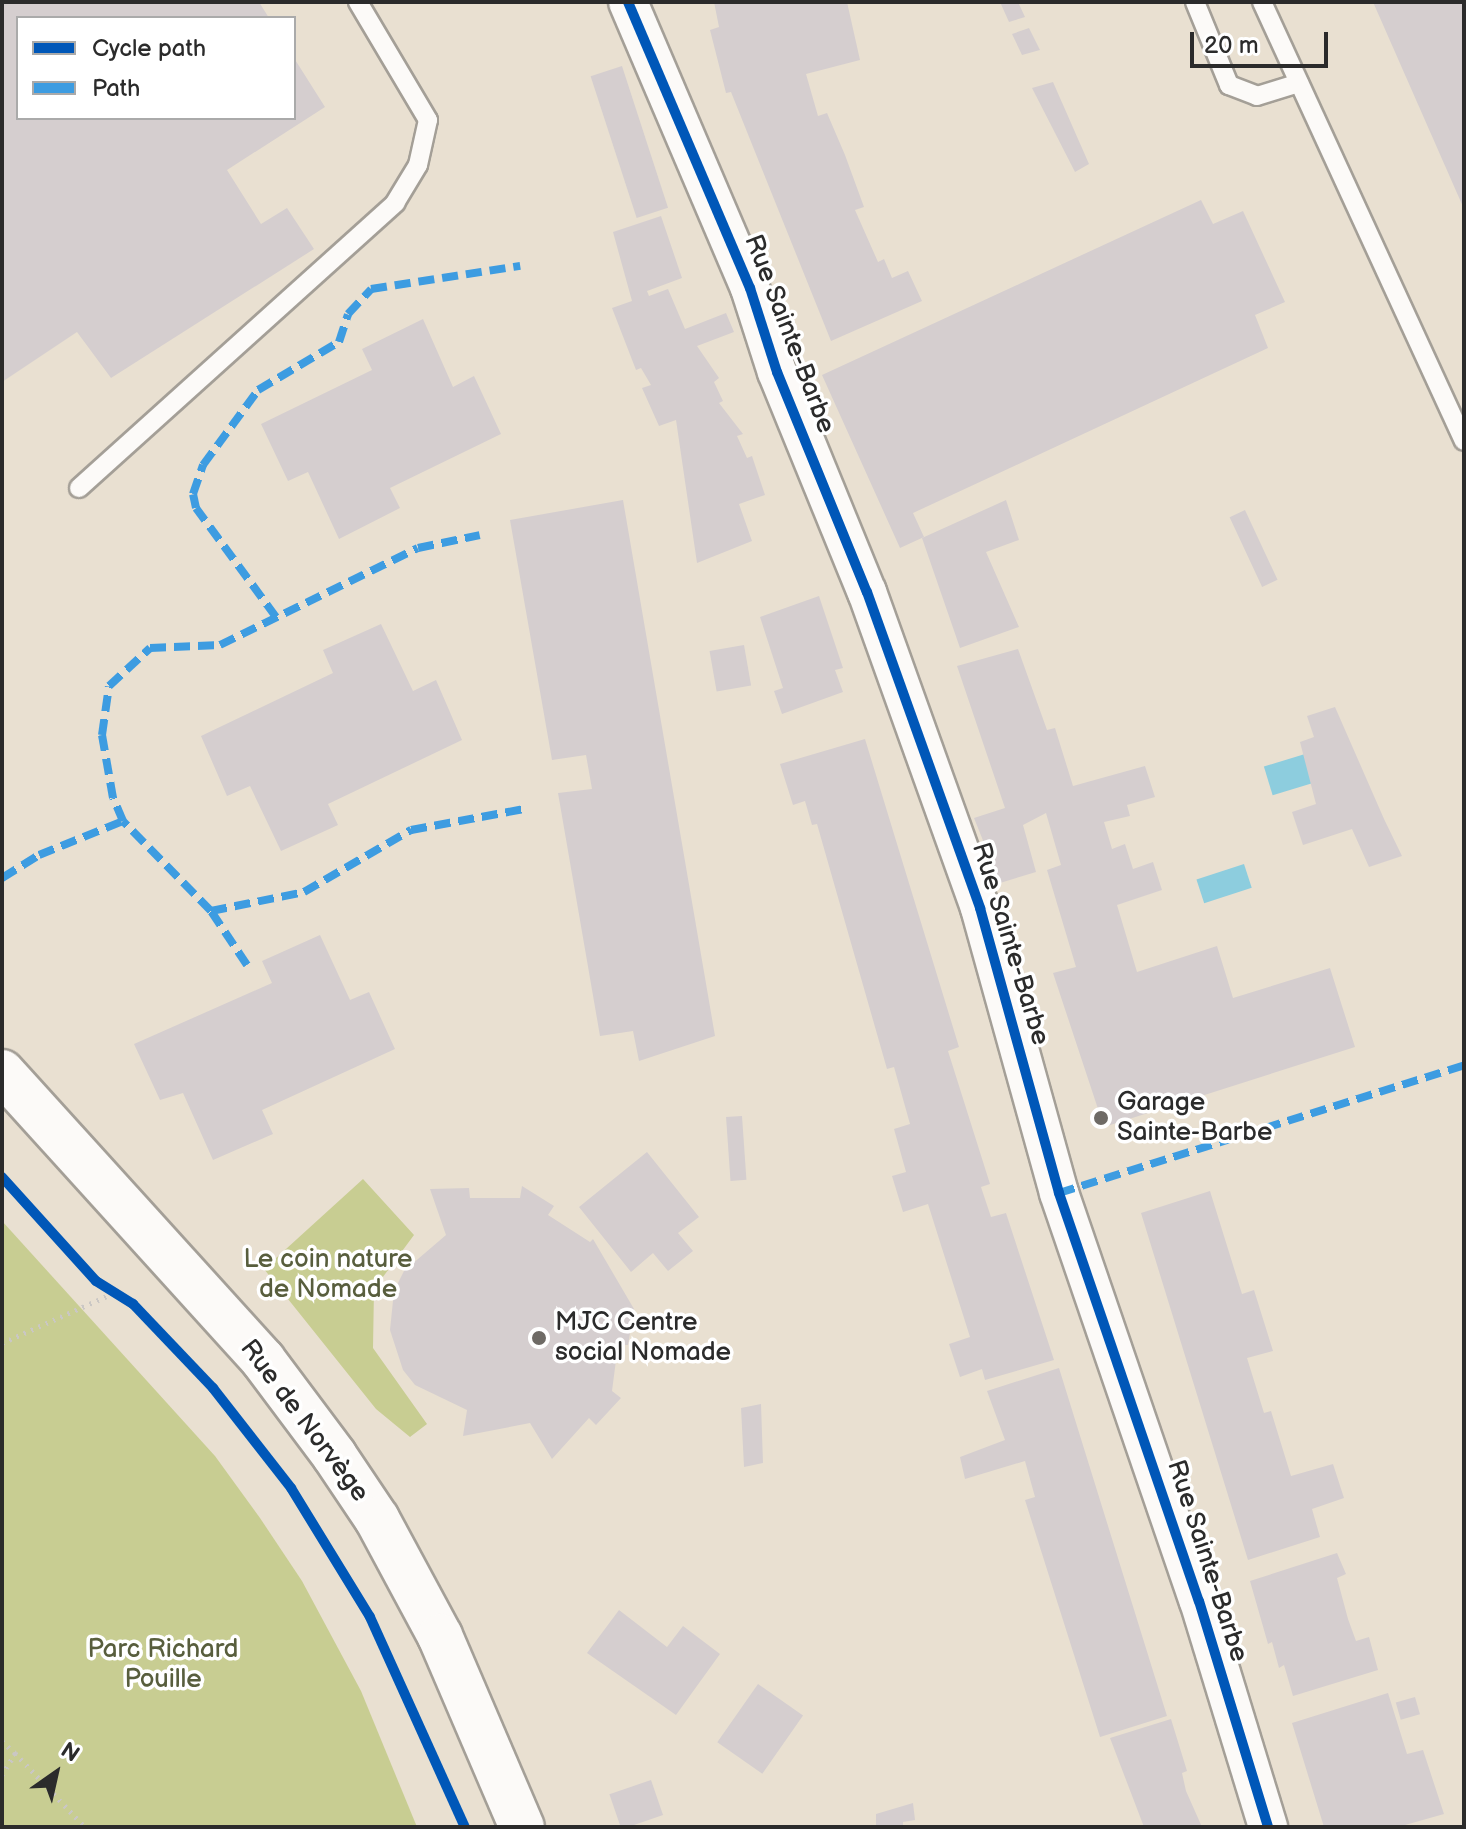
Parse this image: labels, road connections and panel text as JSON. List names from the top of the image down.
{
  "streets": {
    "street": ["Rue Sainte-Barbe", "Rue de Norvège"]
  },
  "parks": ["Le coin nature de Nomade", "Parc Richard Pouille"],
  "places": ["Garage Sainte-Barbe", "MJC Centre social Nomade"],
  "legend": ["Cycle path", "Path"],
  "scale_bar": "20 m",
  "north": "top right"
}
